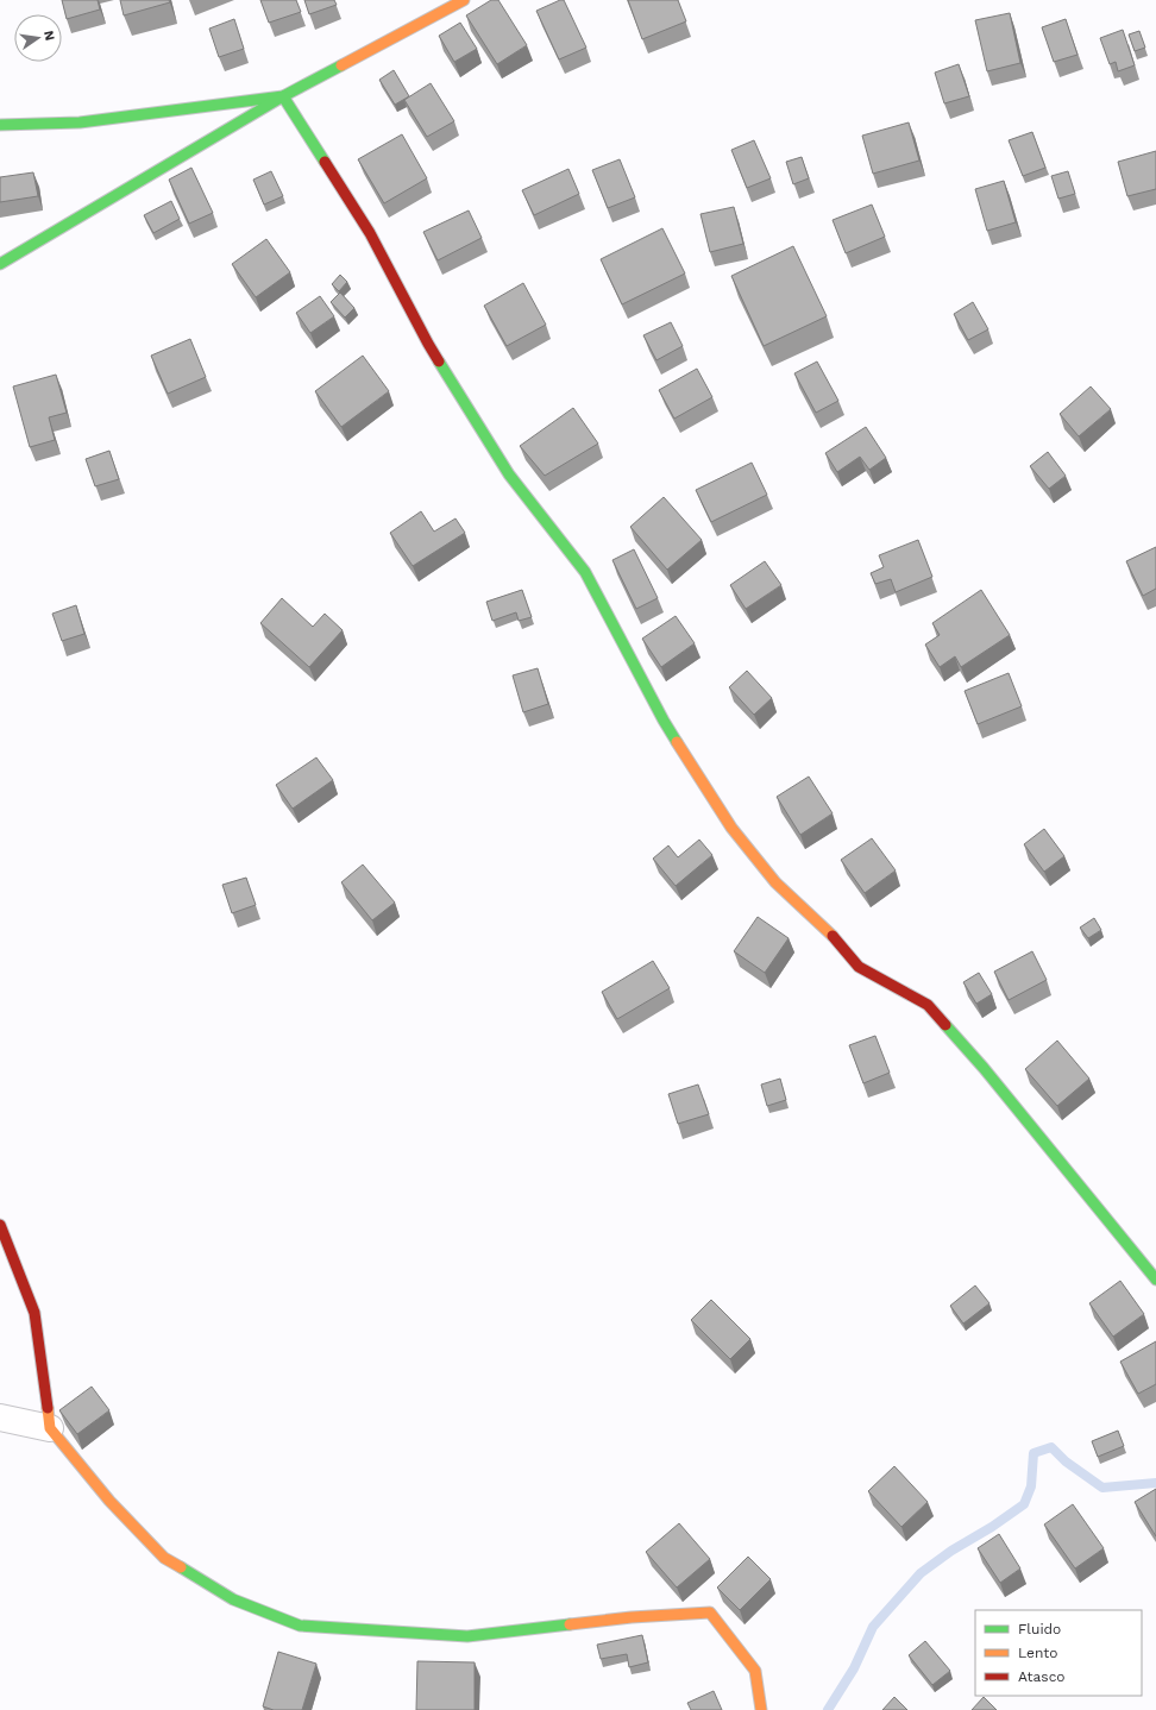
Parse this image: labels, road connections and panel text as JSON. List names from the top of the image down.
{
  "legend": ["Fluido", "Lento", "Atasco"],
  "north": "right"
}
